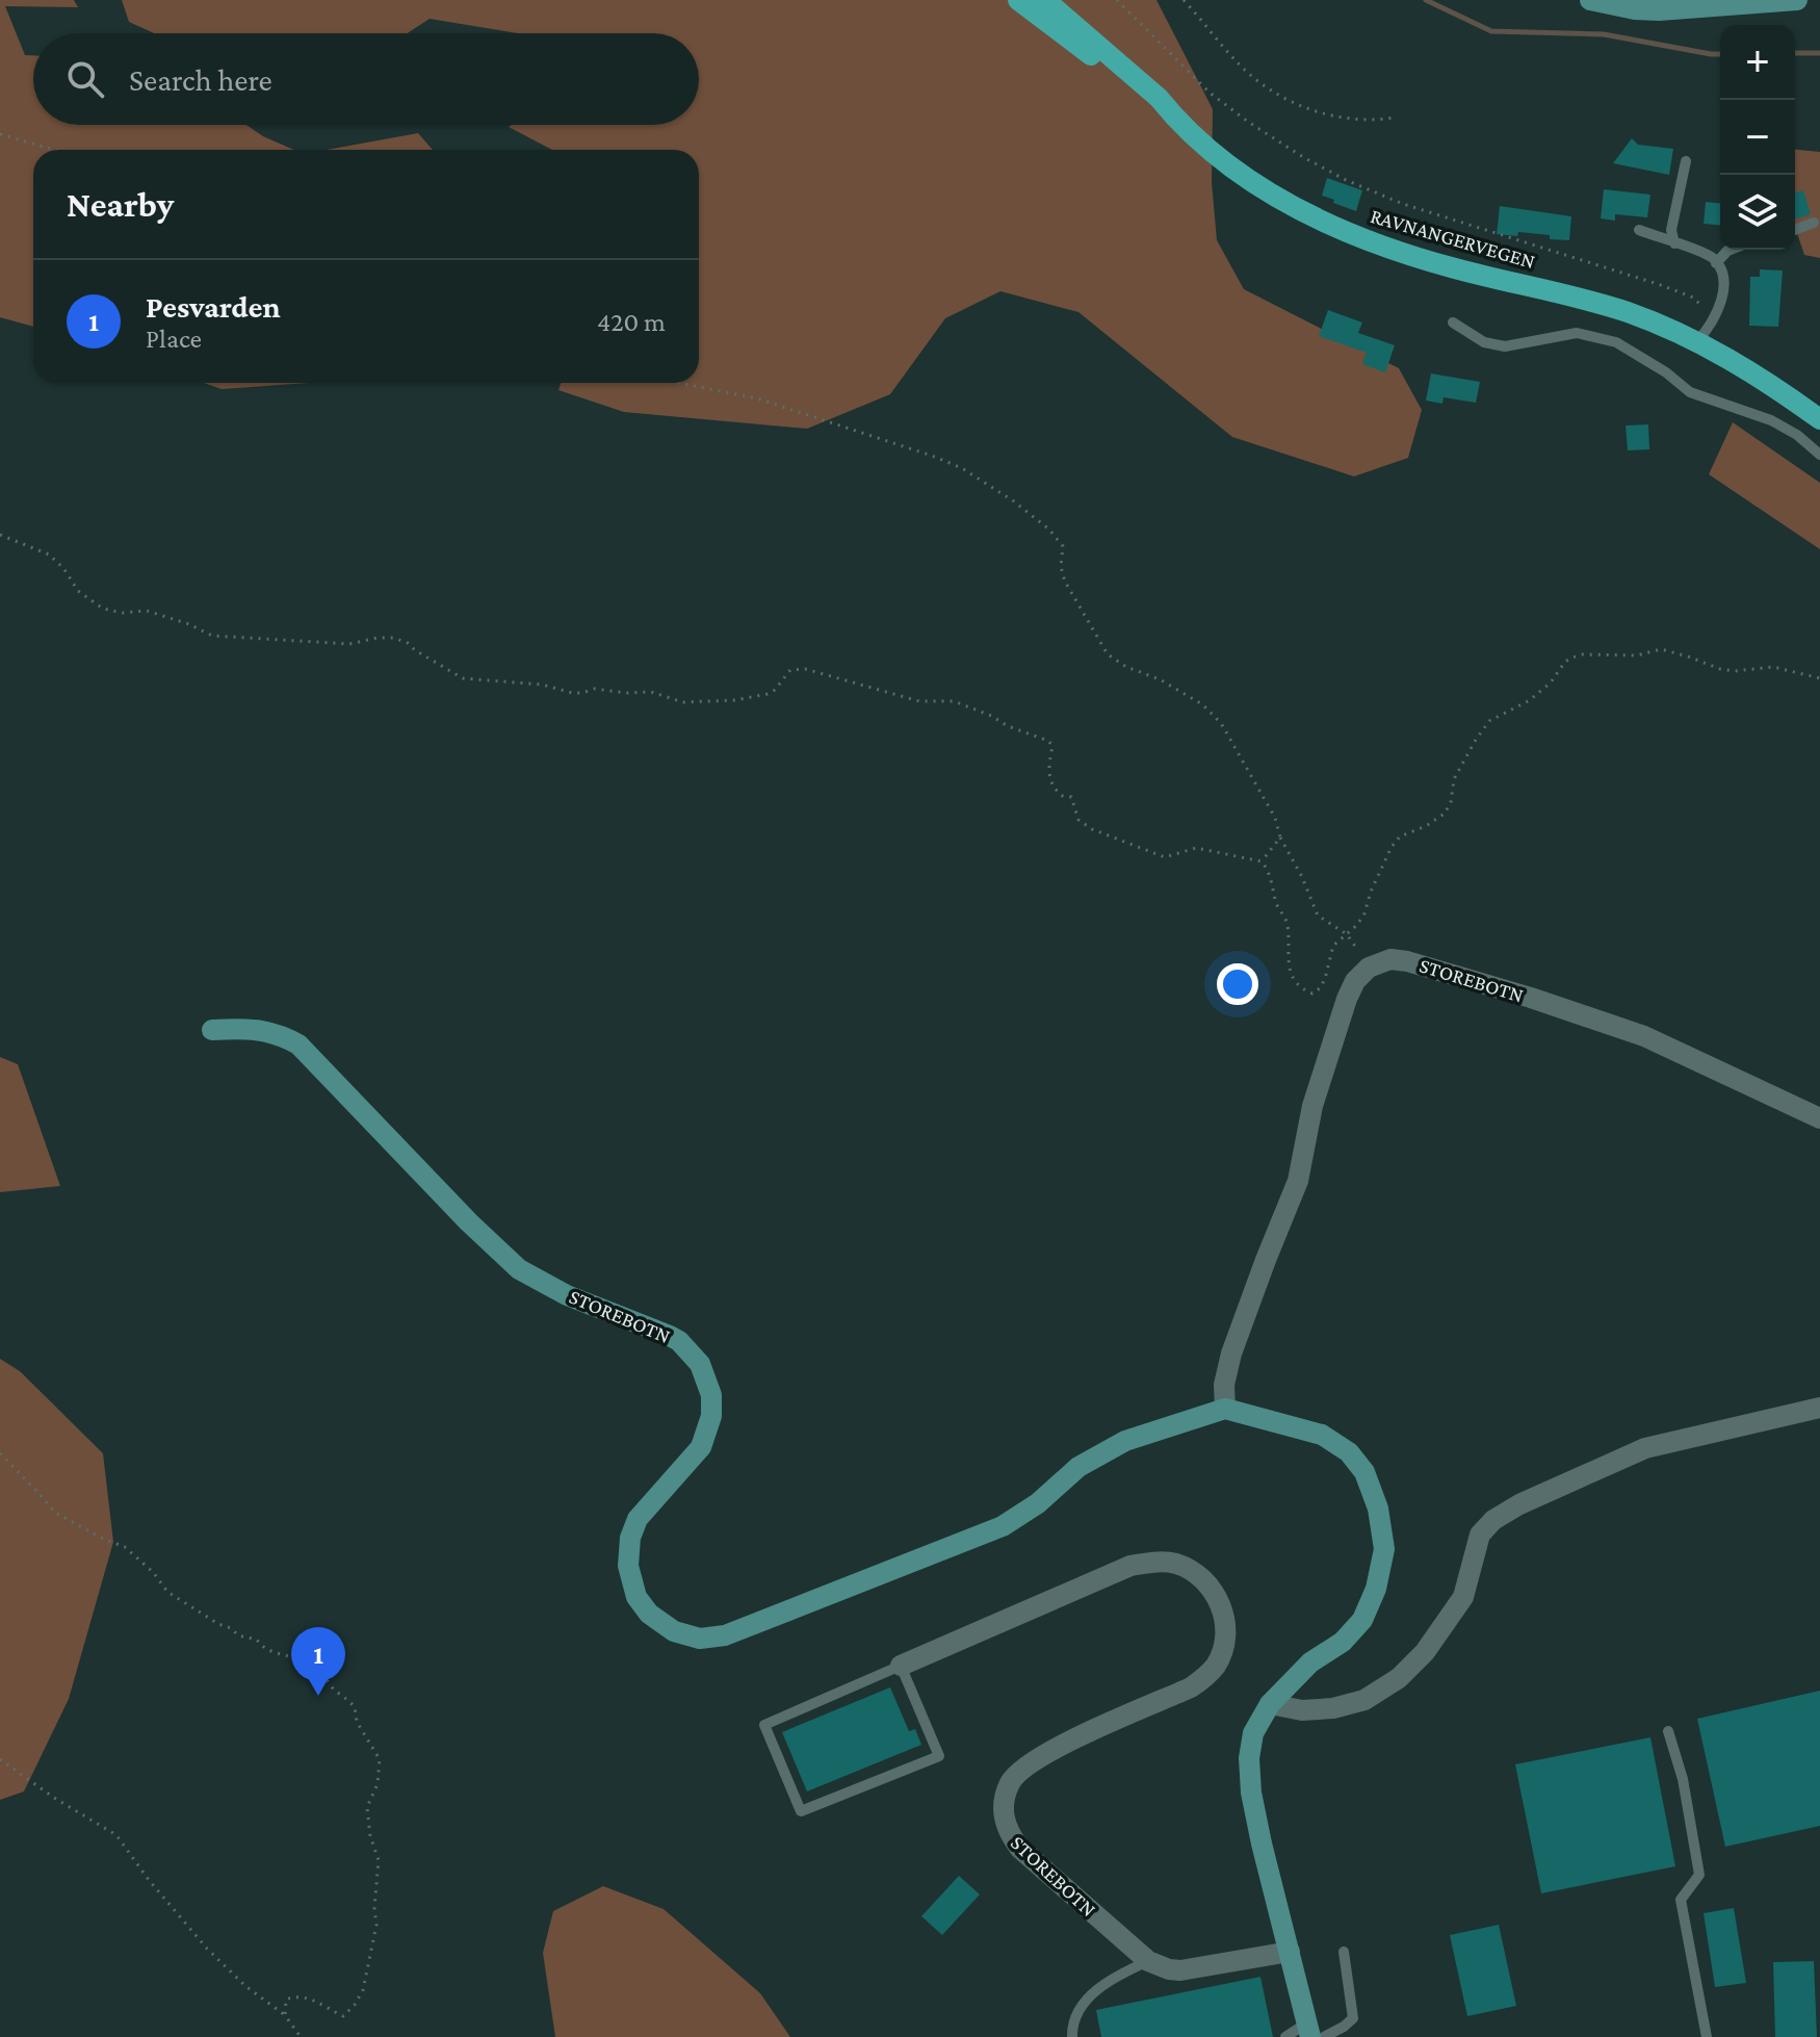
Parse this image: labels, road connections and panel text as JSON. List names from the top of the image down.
{
  "streets": {
    "main road": ["RAVNANGERVEGEN"],
    "street": ["STOREBOTN"]
  },
  "page": {
    "map_buttons": ["+", "−"],
    "search": "Search here",
    "heading": "Nearby",
    "list": [
      {
        "mark": "1",
        "name": "Pesvarden",
        "note": "Place",
        "value": "420 m"
      }
    ],
    "pins": "1"
  }
}
